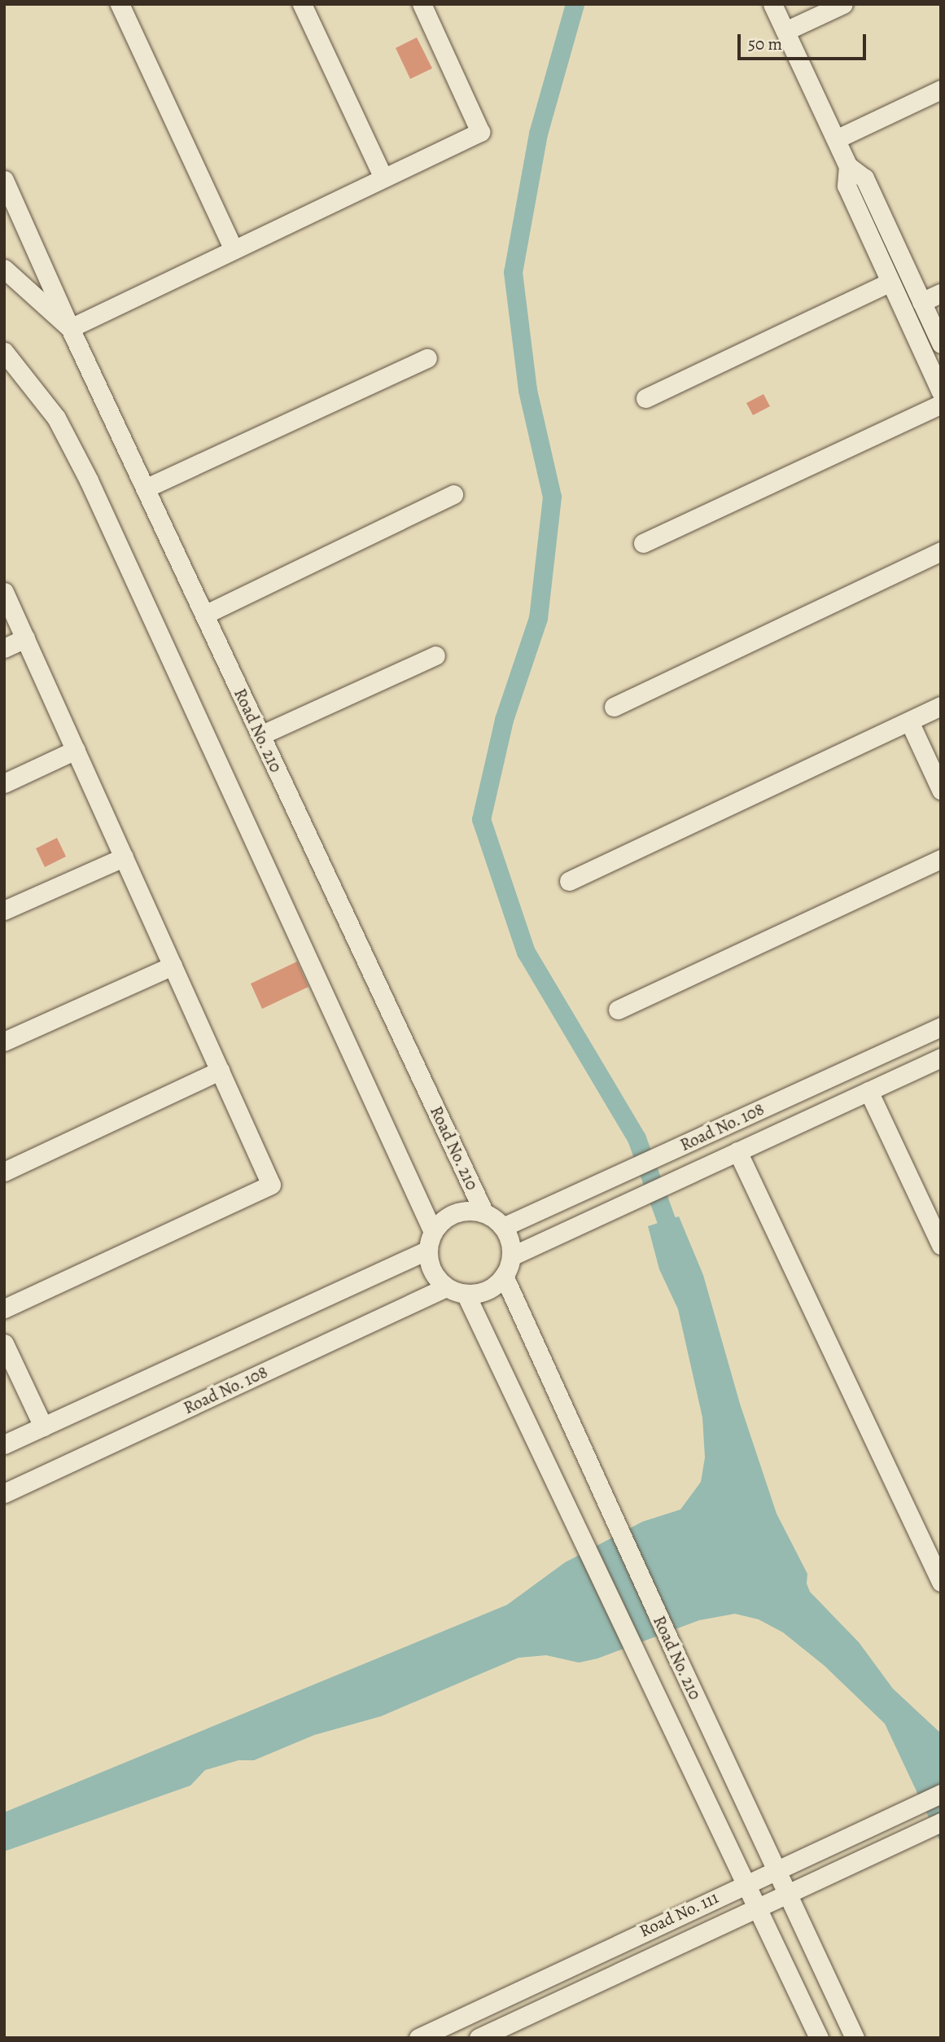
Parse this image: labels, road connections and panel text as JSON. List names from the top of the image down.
{
  "streets": {
    "street": ["Road No. 210", "Road No. 108", "Road No. 111"]
  },
  "crossings": [
    ["Road No. 210", "Road No. 108"],
    ["Road No. 210", "Road No. 111"]
  ],
  "scale_bar": "50 m"
}
